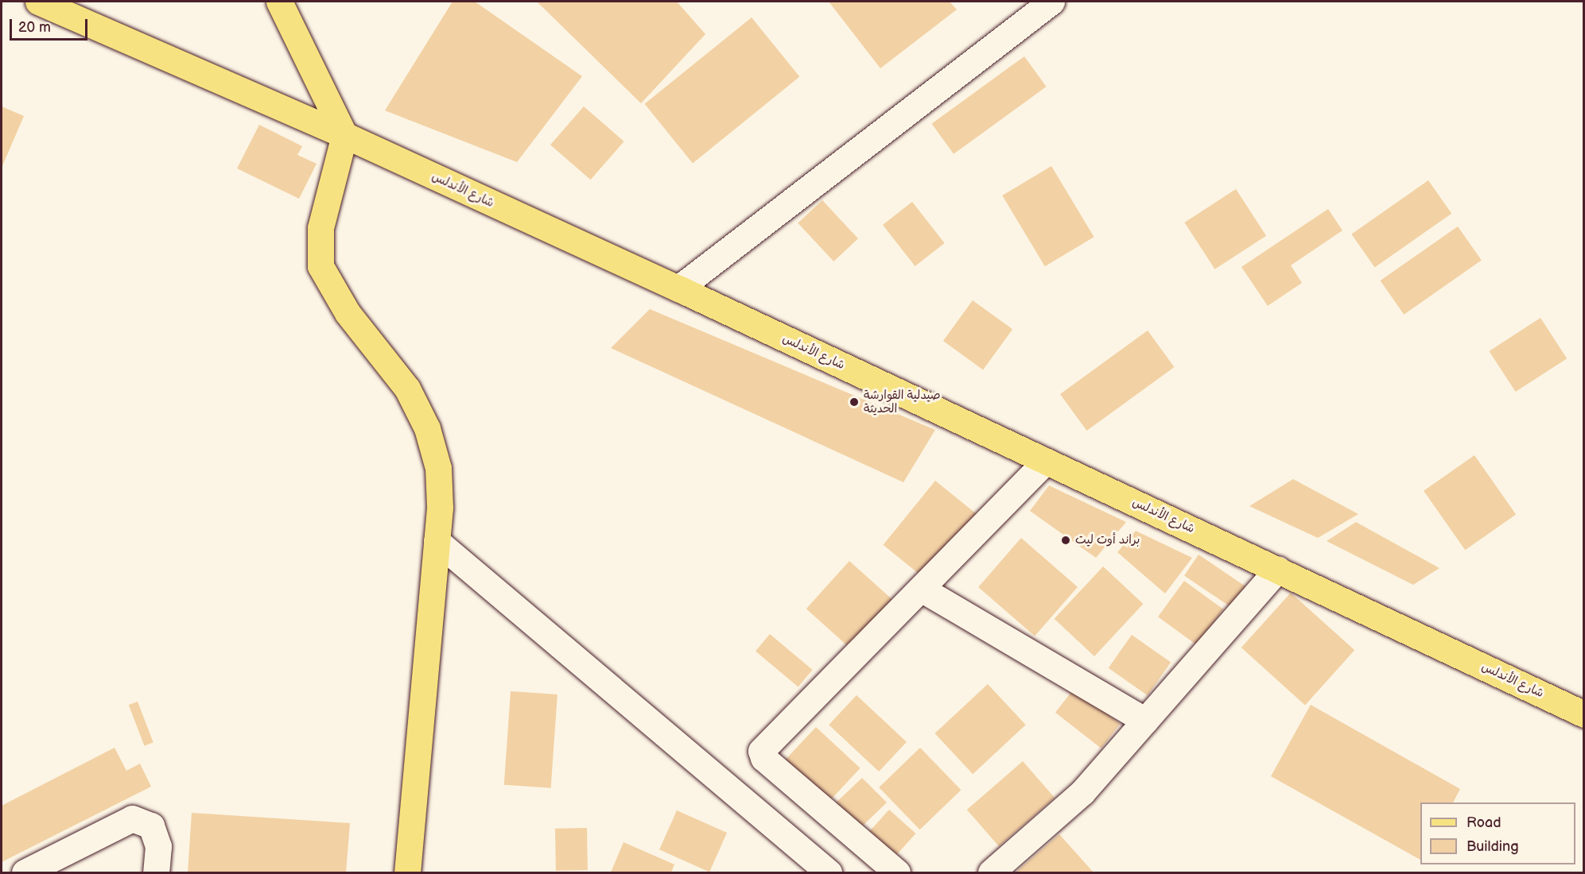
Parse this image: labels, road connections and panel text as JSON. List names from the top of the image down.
{
  "streets": {
    "main road": ["شارع الأندلس"]
  },
  "places": ["صيدلية القوارشة الحديثة", "براند أوت ليت"],
  "legend": ["Road", "Building"],
  "scale_bar": "20 m"
}
